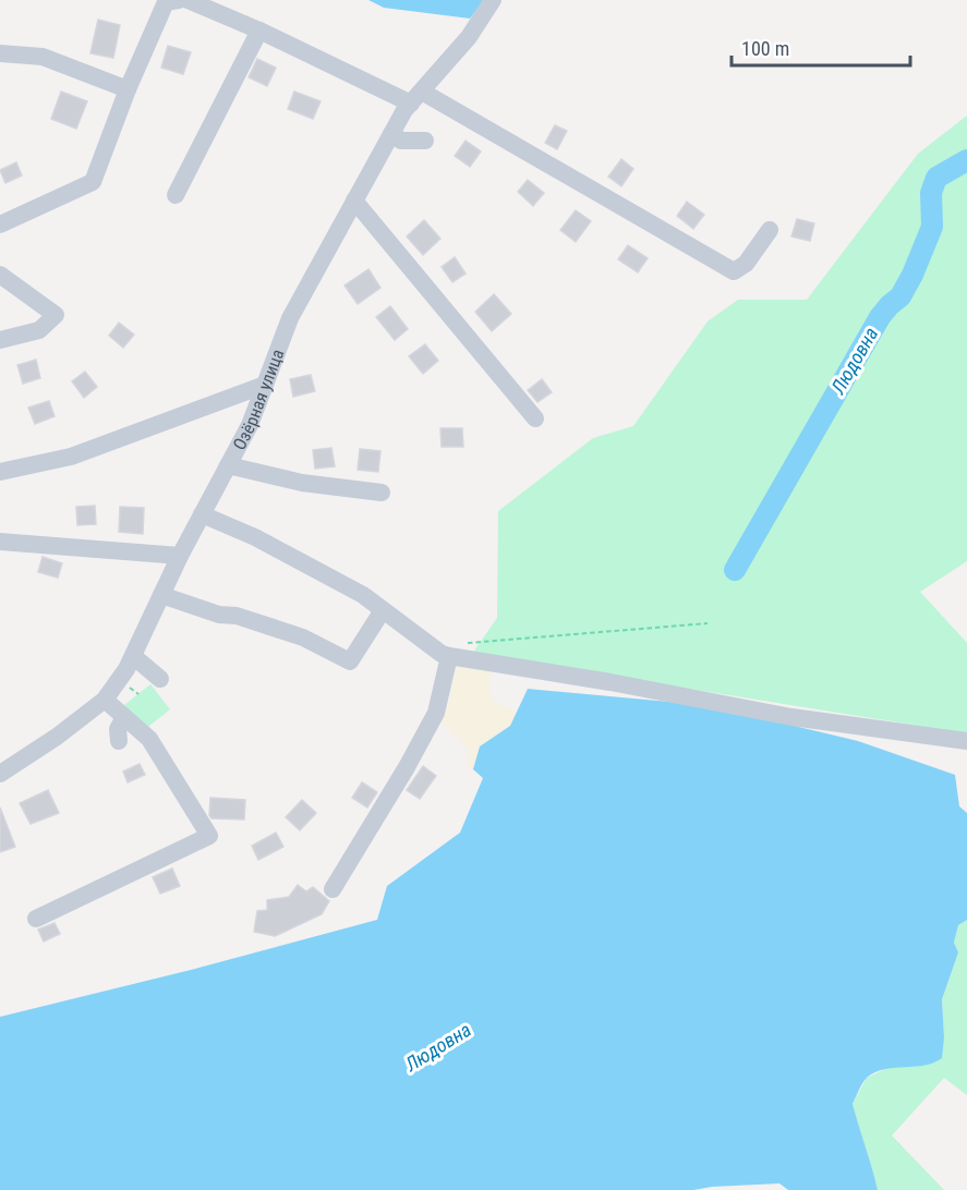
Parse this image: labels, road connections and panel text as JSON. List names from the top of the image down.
{
  "streets": {
    "street": ["Озёрная улица"]
  },
  "water": ["Людовна"],
  "scale_bar": "100 m"
}
